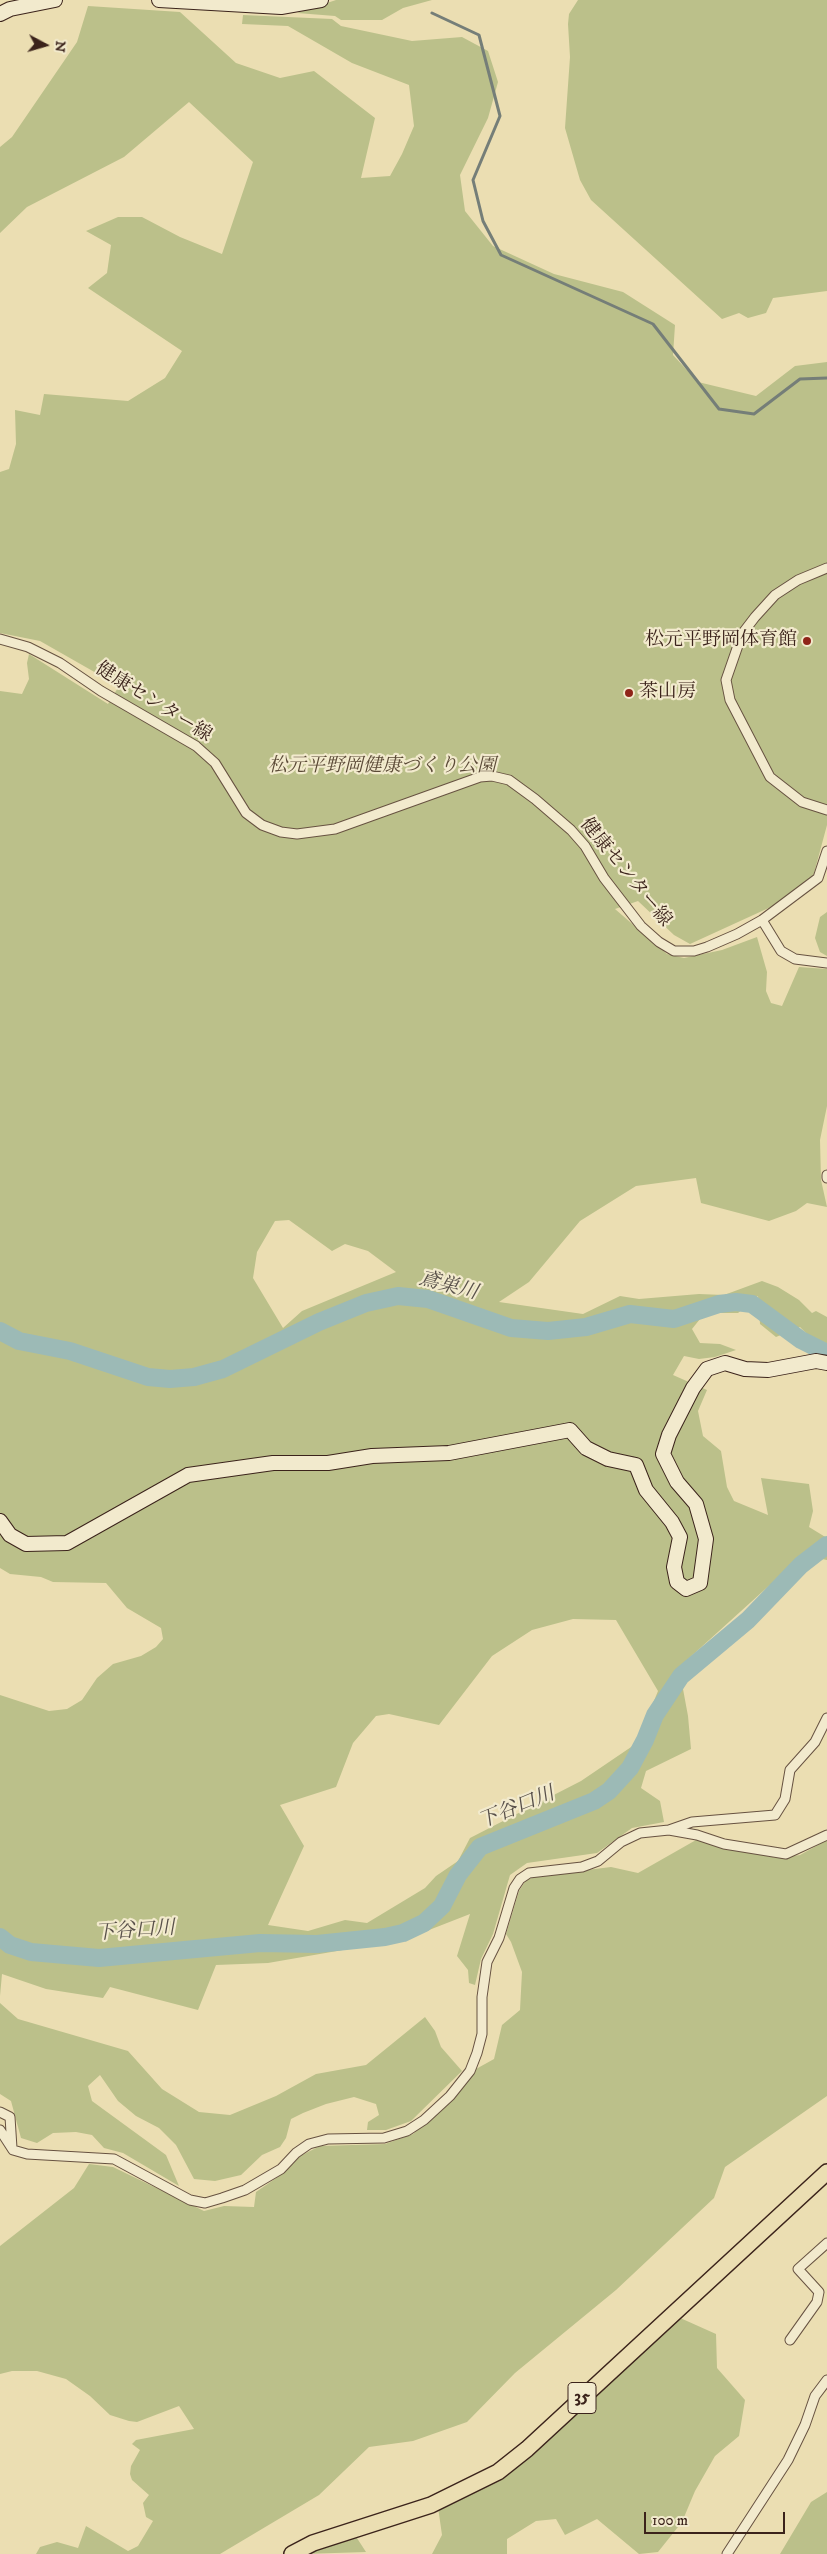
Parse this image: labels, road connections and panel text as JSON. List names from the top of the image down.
{
  "streets": {
    "main road": ["35"],
    "street": ["健康センター線"]
  },
  "water": ["鳶巣川", "下谷口川"],
  "parks": ["松元平野岡健康づくり公園"],
  "places": ["松元平野岡体育館", "茶山房"],
  "scale_bar": "100 m",
  "north": "right"
}
